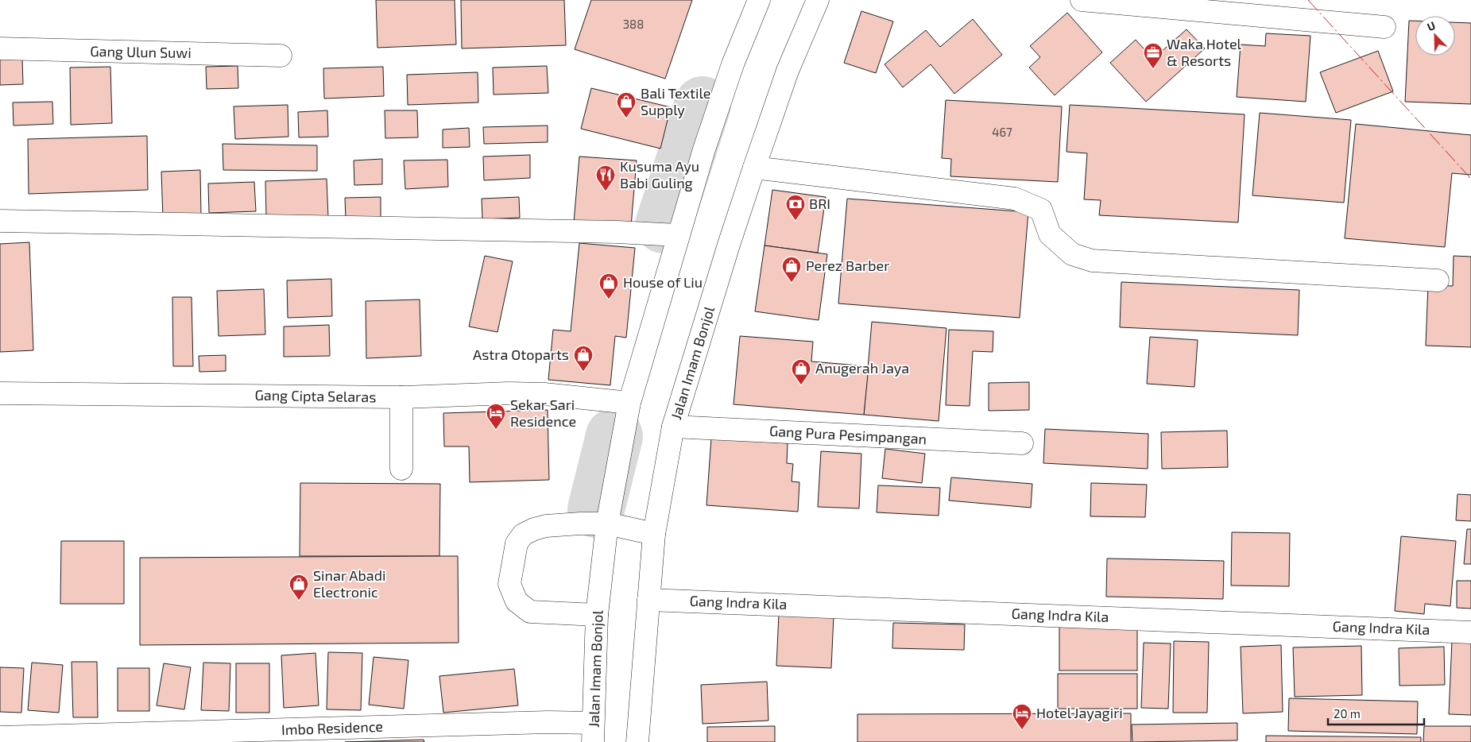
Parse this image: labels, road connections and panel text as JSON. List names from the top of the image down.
{
  "streets": {
    "main road": [
      "Gang Ulun Suwi",
      "Jalan Imam Bonjol",
      "Gang Cipta Selaras",
      "Gang Pura Pesimpangan",
      "Gang Indra Kila",
      "Imbo Residence"
    ]
  },
  "crossings": [
    ["Jalan Imam Bonjol", "Gang Cipta Selaras"],
    ["Jalan Imam Bonjol", "Gang Pura Pesimpangan"],
    ["Jalan Imam Bonjol", "Gang Indra Kila"],
    ["Jalan Imam Bonjol", "Imbo Residence"]
  ],
  "places": {
    "office": ["Waka Hotel & Resorts"],
    "shop": [
      "Bali Textile Supply",
      "Perez Barber",
      "House of Liu",
      "Astra Otoparts",
      "Anugerah Jaya",
      "Sinar Abadi Electronic"
    ],
    "restaurant": ["Kusuma Ayu Babi Guling"],
    "bank": ["BRI"],
    "hotel": ["Sekar Sari Residence", "Hotel Jayagiri"]
  },
  "house_numbers": ["388", "467"],
  "scale_bar": "20 m",
  "north": "top left"
}
